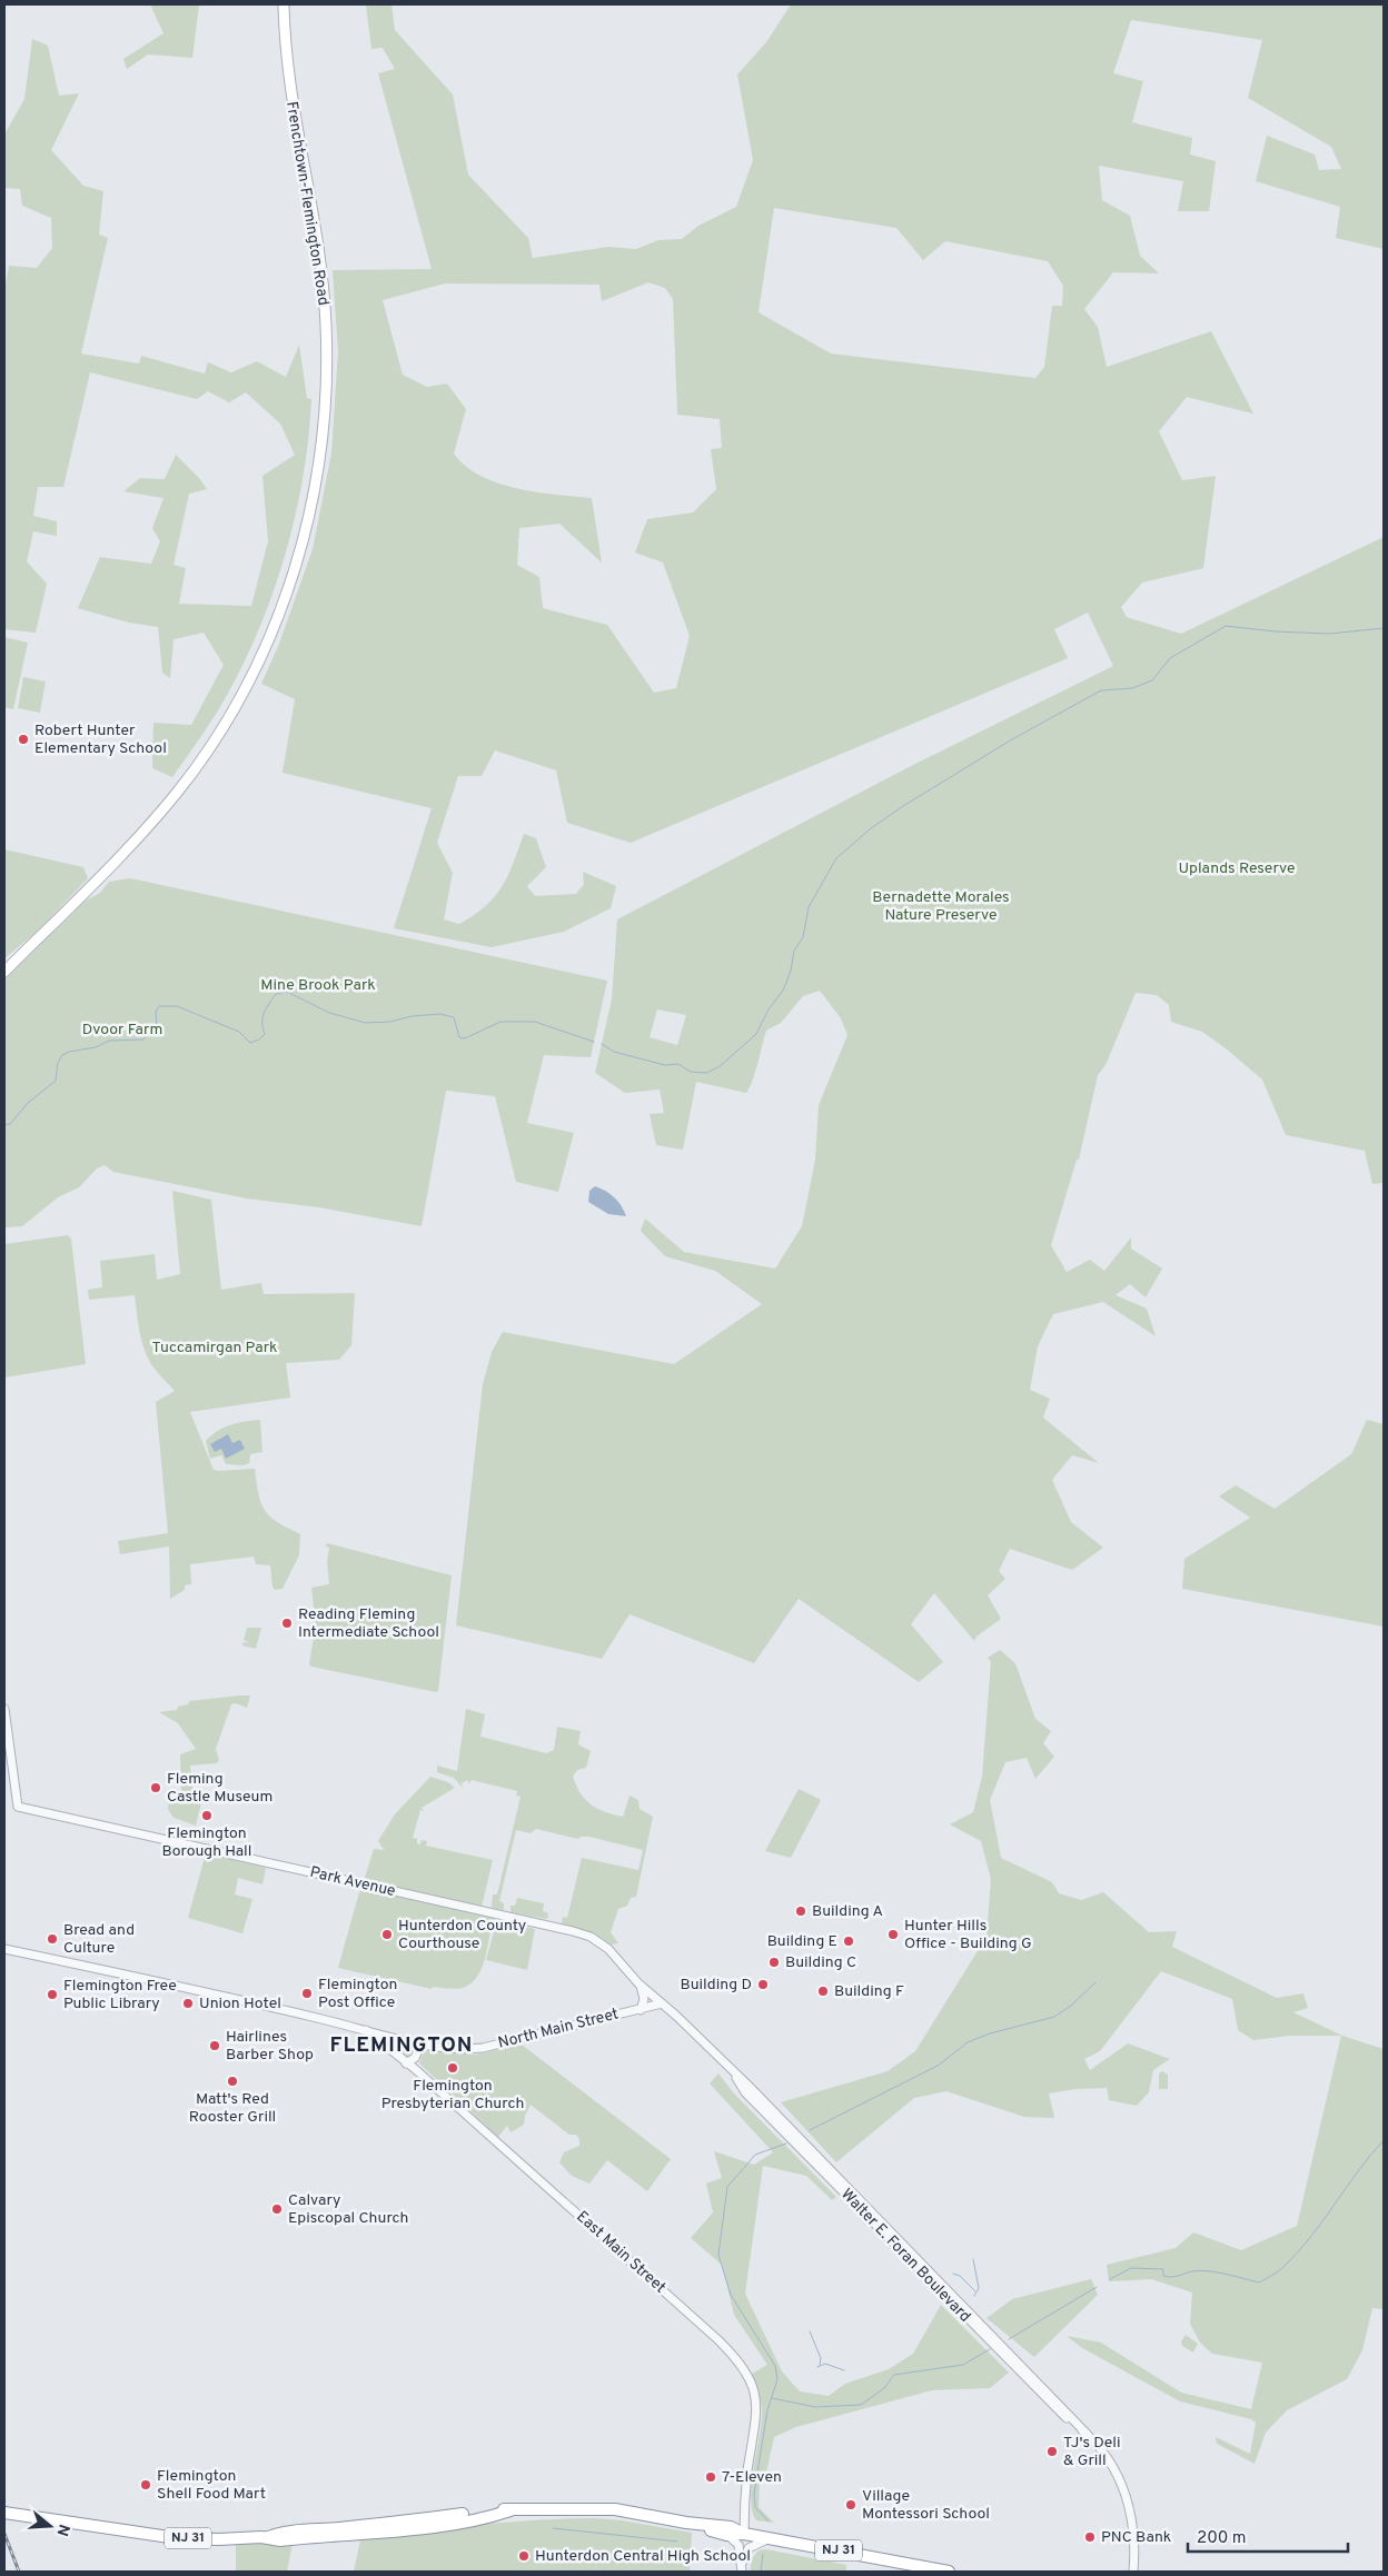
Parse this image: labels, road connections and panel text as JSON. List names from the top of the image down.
{
  "streets": {
    "highway": ["NJ 31"],
    "main road": ["Frenchtown-Flemington Road"],
    "street": [
      "Park Avenue",
      "North Main Street",
      "East Main Street",
      "Walter E. Foran Boulevard"
    ]
  },
  "crossings": [
    ["Park Avenue", "North Main Street"],
    ["Park Avenue", "Walter E. Foran Boulevard"],
    ["North Main Street", "East Main Street"],
    ["North Main Street", "Walter E. Foran Boulevard"],
    ["East Main Street", "NJ 31"]
  ],
  "districts": ["FLEMINGTON"],
  "parks": [
    "Uplands Reserve",
    "Bernadette Morales Nature Preserve",
    "Mine Brook Park",
    "Dvoor Farm",
    "Tuccamirgan Park"
  ],
  "places": [
    "Robert Hunter Elementary School",
    "Reading Fleming Intermediate School",
    "Fleming Castle Museum",
    "Flemington Borough Hall",
    "Building A",
    "Hunterdon County Courthouse",
    "Hunter Hills Office - Building G",
    "Bread and Culture",
    "Building E",
    "Building C",
    "Building D",
    "Building F",
    "Flemington Post Office",
    "Flemington Free Public Library",
    "Union Hotel",
    "Hairlines Barber Shop",
    "Flemington Presbyterian Church",
    "Matt's Red Rooster Grill",
    "Calvary Episcopal Church",
    "TJ's Deli & Grill",
    "7-Eleven",
    "Flemington Shell Food Mart",
    "Village Montessori School",
    "PNC Bank",
    "Hunterdon Central High School"
  ],
  "scale_bar": "200 m",
  "north": "right"
}
